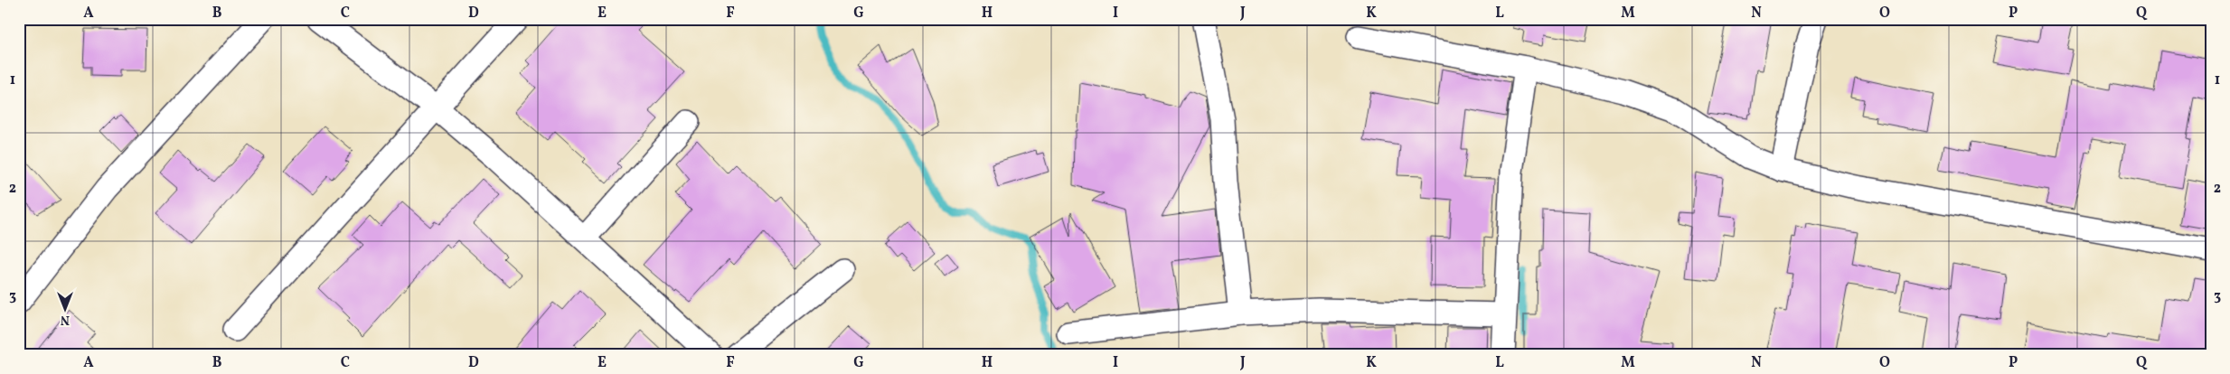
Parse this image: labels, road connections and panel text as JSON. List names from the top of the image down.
{
  "north": "bottom",
  "grid": {
    "columns": [
      "A",
      "B",
      "C",
      "D",
      "E",
      "F",
      "G",
      "H",
      "I",
      "J",
      "K",
      "L",
      "M",
      "N",
      "O",
      "P",
      "Q"
    ],
    "rows": ["1", "2", "3"]
  }
}
